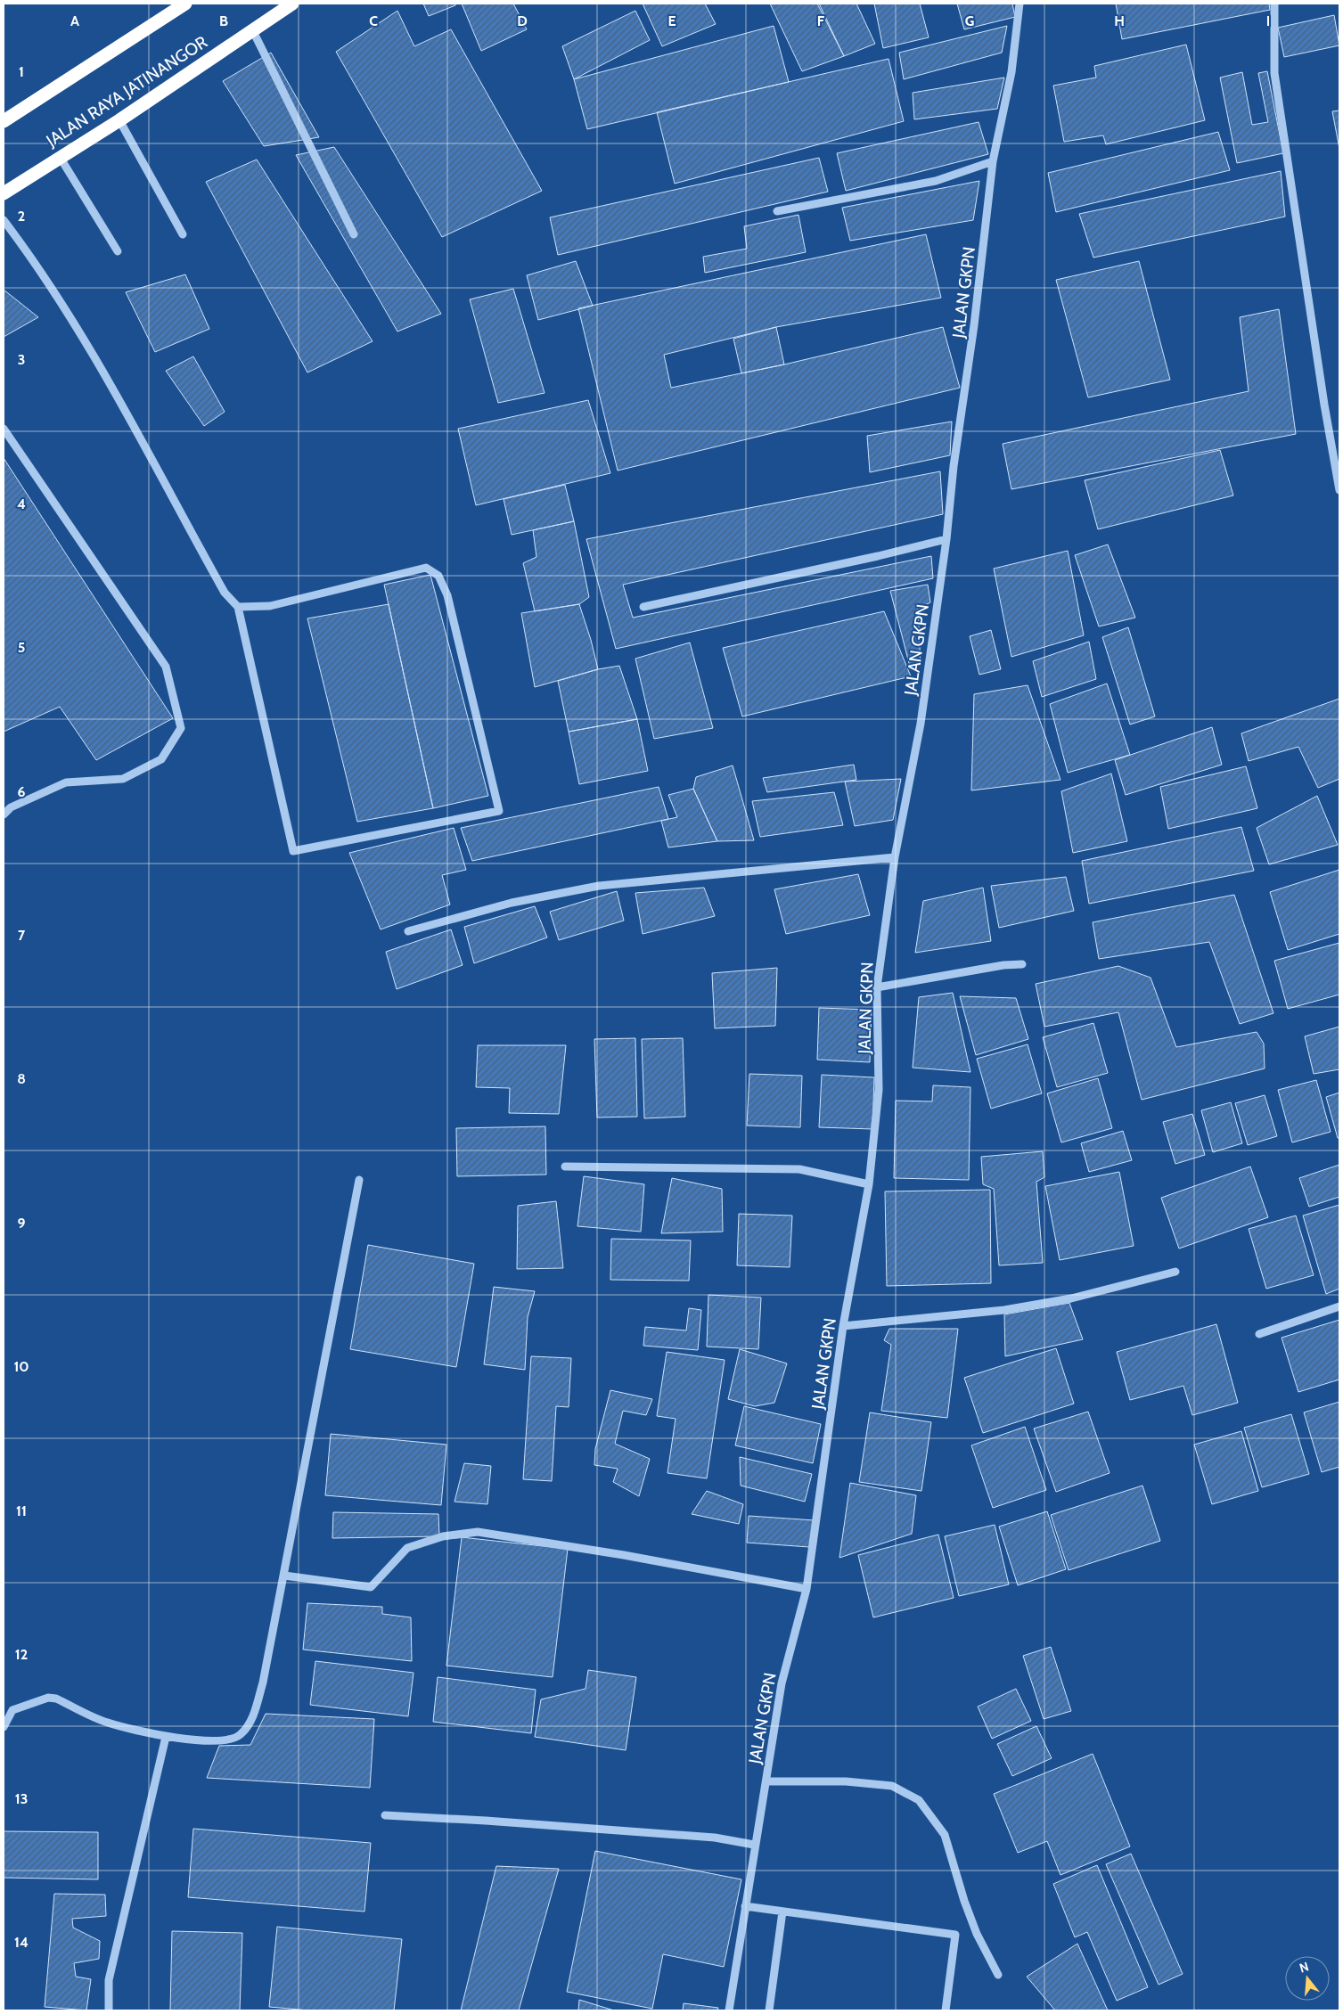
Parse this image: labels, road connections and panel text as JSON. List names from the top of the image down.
{
  "streets": {
    "highway": ["JALAN RAYA JATINANGOR"],
    "street": ["JALAN GKPN"]
  },
  "north": "top",
  "grid": {
    "columns": [
      "A",
      "B",
      "C",
      "D",
      "E",
      "F",
      "G",
      "H",
      "I"
    ],
    "rows": [
      "1",
      "2",
      "3",
      "4",
      "5",
      "6",
      "7",
      "8",
      "9",
      "10",
      "11",
      "12",
      "13",
      "14"
    ]
  }
}
